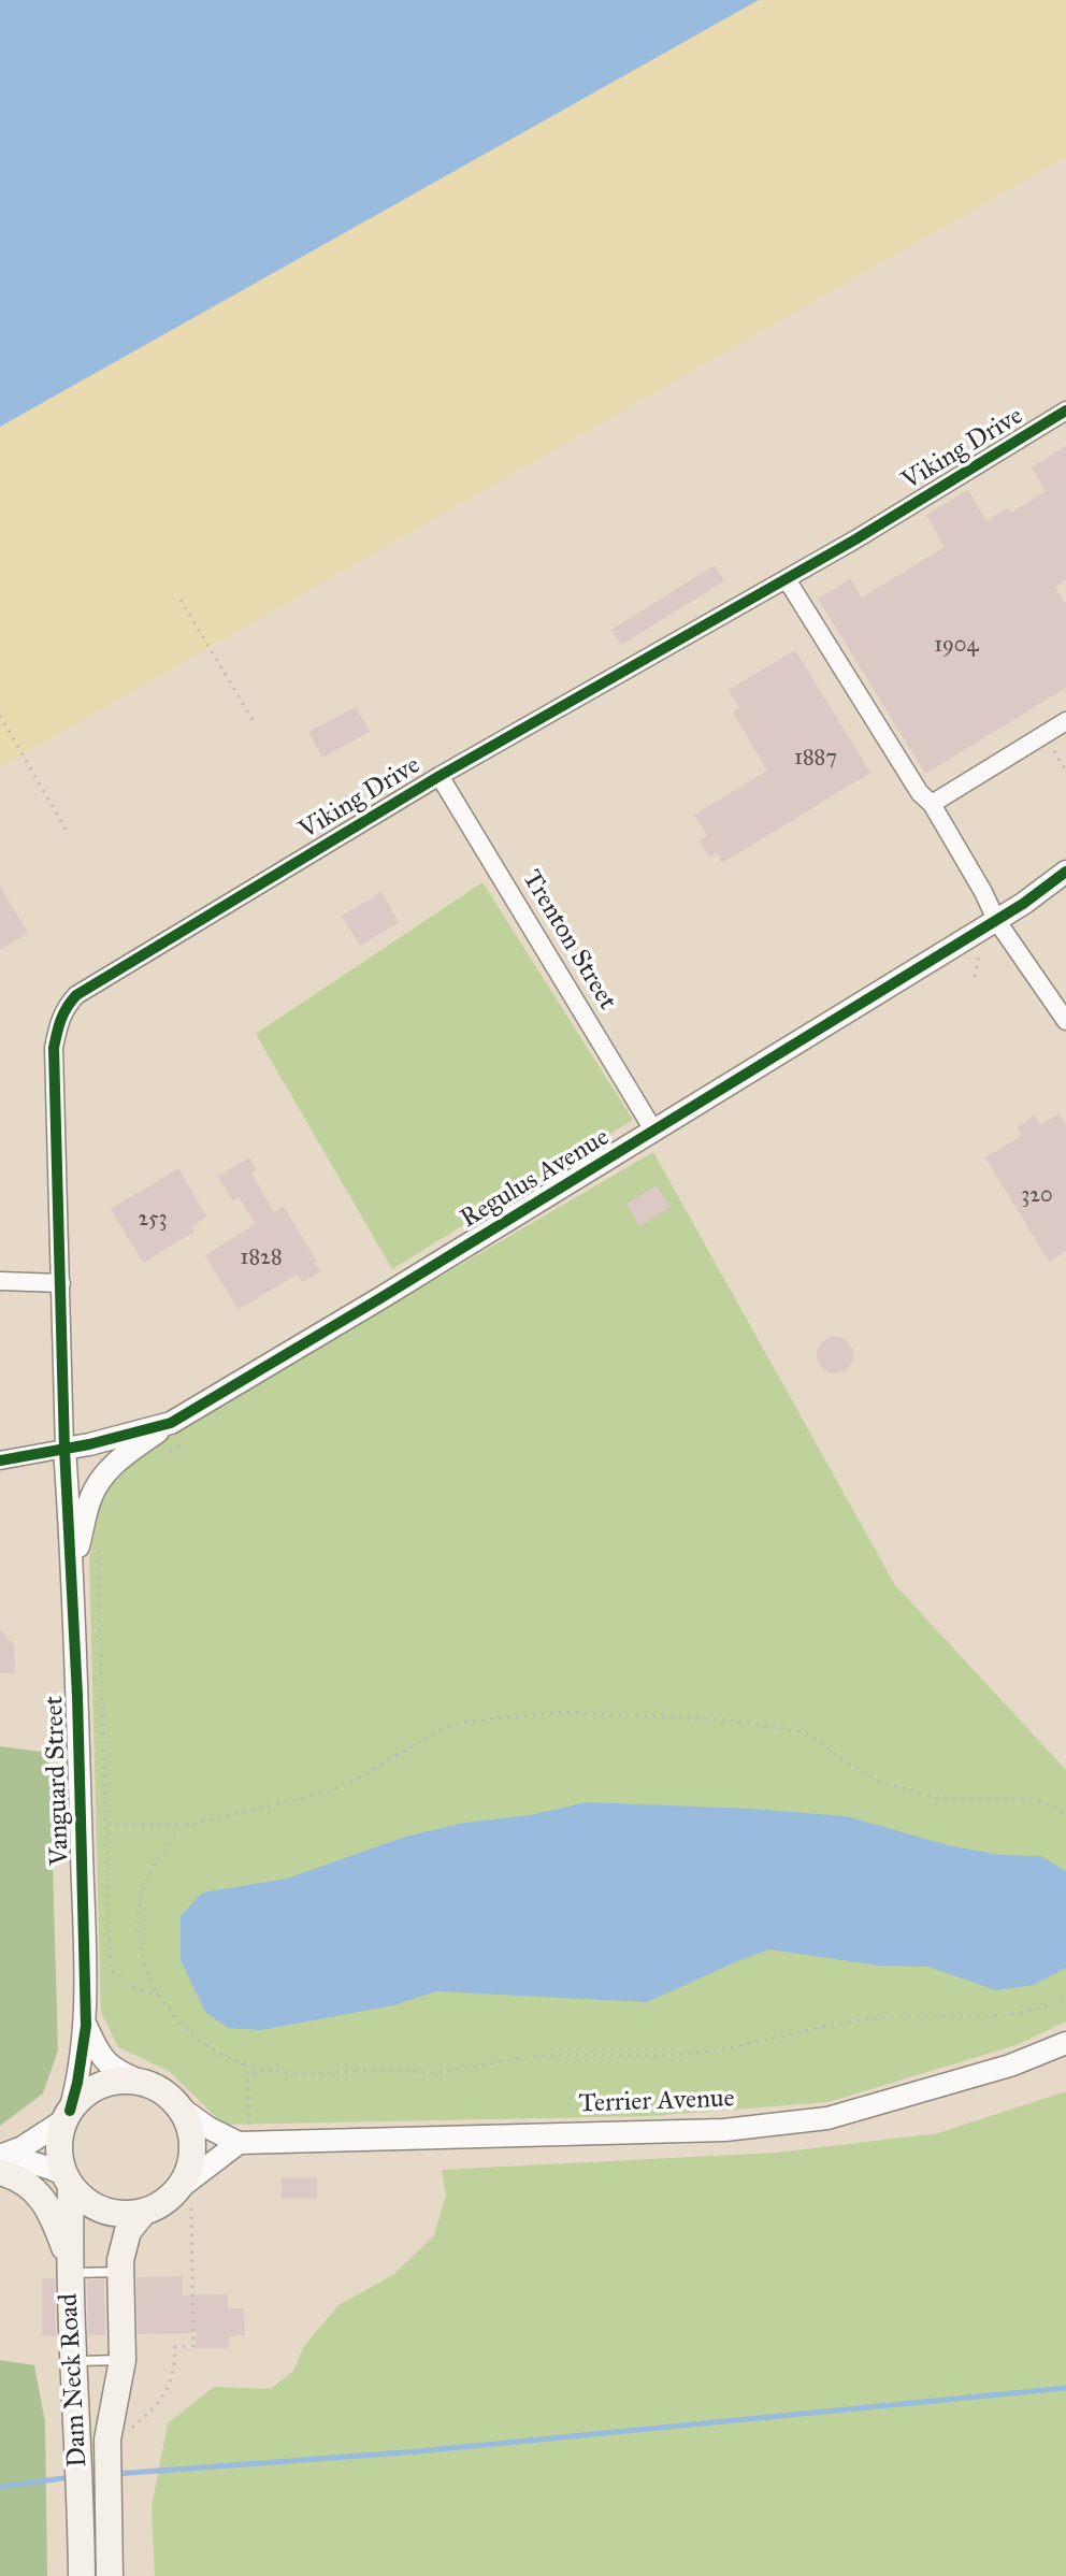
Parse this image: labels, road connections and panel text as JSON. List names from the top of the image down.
{
  "streets": {
    "main road": ["Dam Neck Road"],
    "street": [
      "Viking Drive",
      "Trenton Street",
      "Regulus Avenue",
      "Vanguard Street",
      "Terrier Avenue"
    ]
  },
  "crossings": [
    ["Viking Drive", "Trenton Street"],
    ["Viking Drive", "Regulus Avenue"],
    ["Viking Drive", "Vanguard Street"],
    ["Trenton Street", "Regulus Avenue"],
    ["Regulus Avenue", "Vanguard Street"],
    ["Vanguard Street", "Dam Neck Road"]
  ],
  "house_numbers": [
    "1904",
    "1887",
    "320",
    "253",
    "1828"
  ]
}
